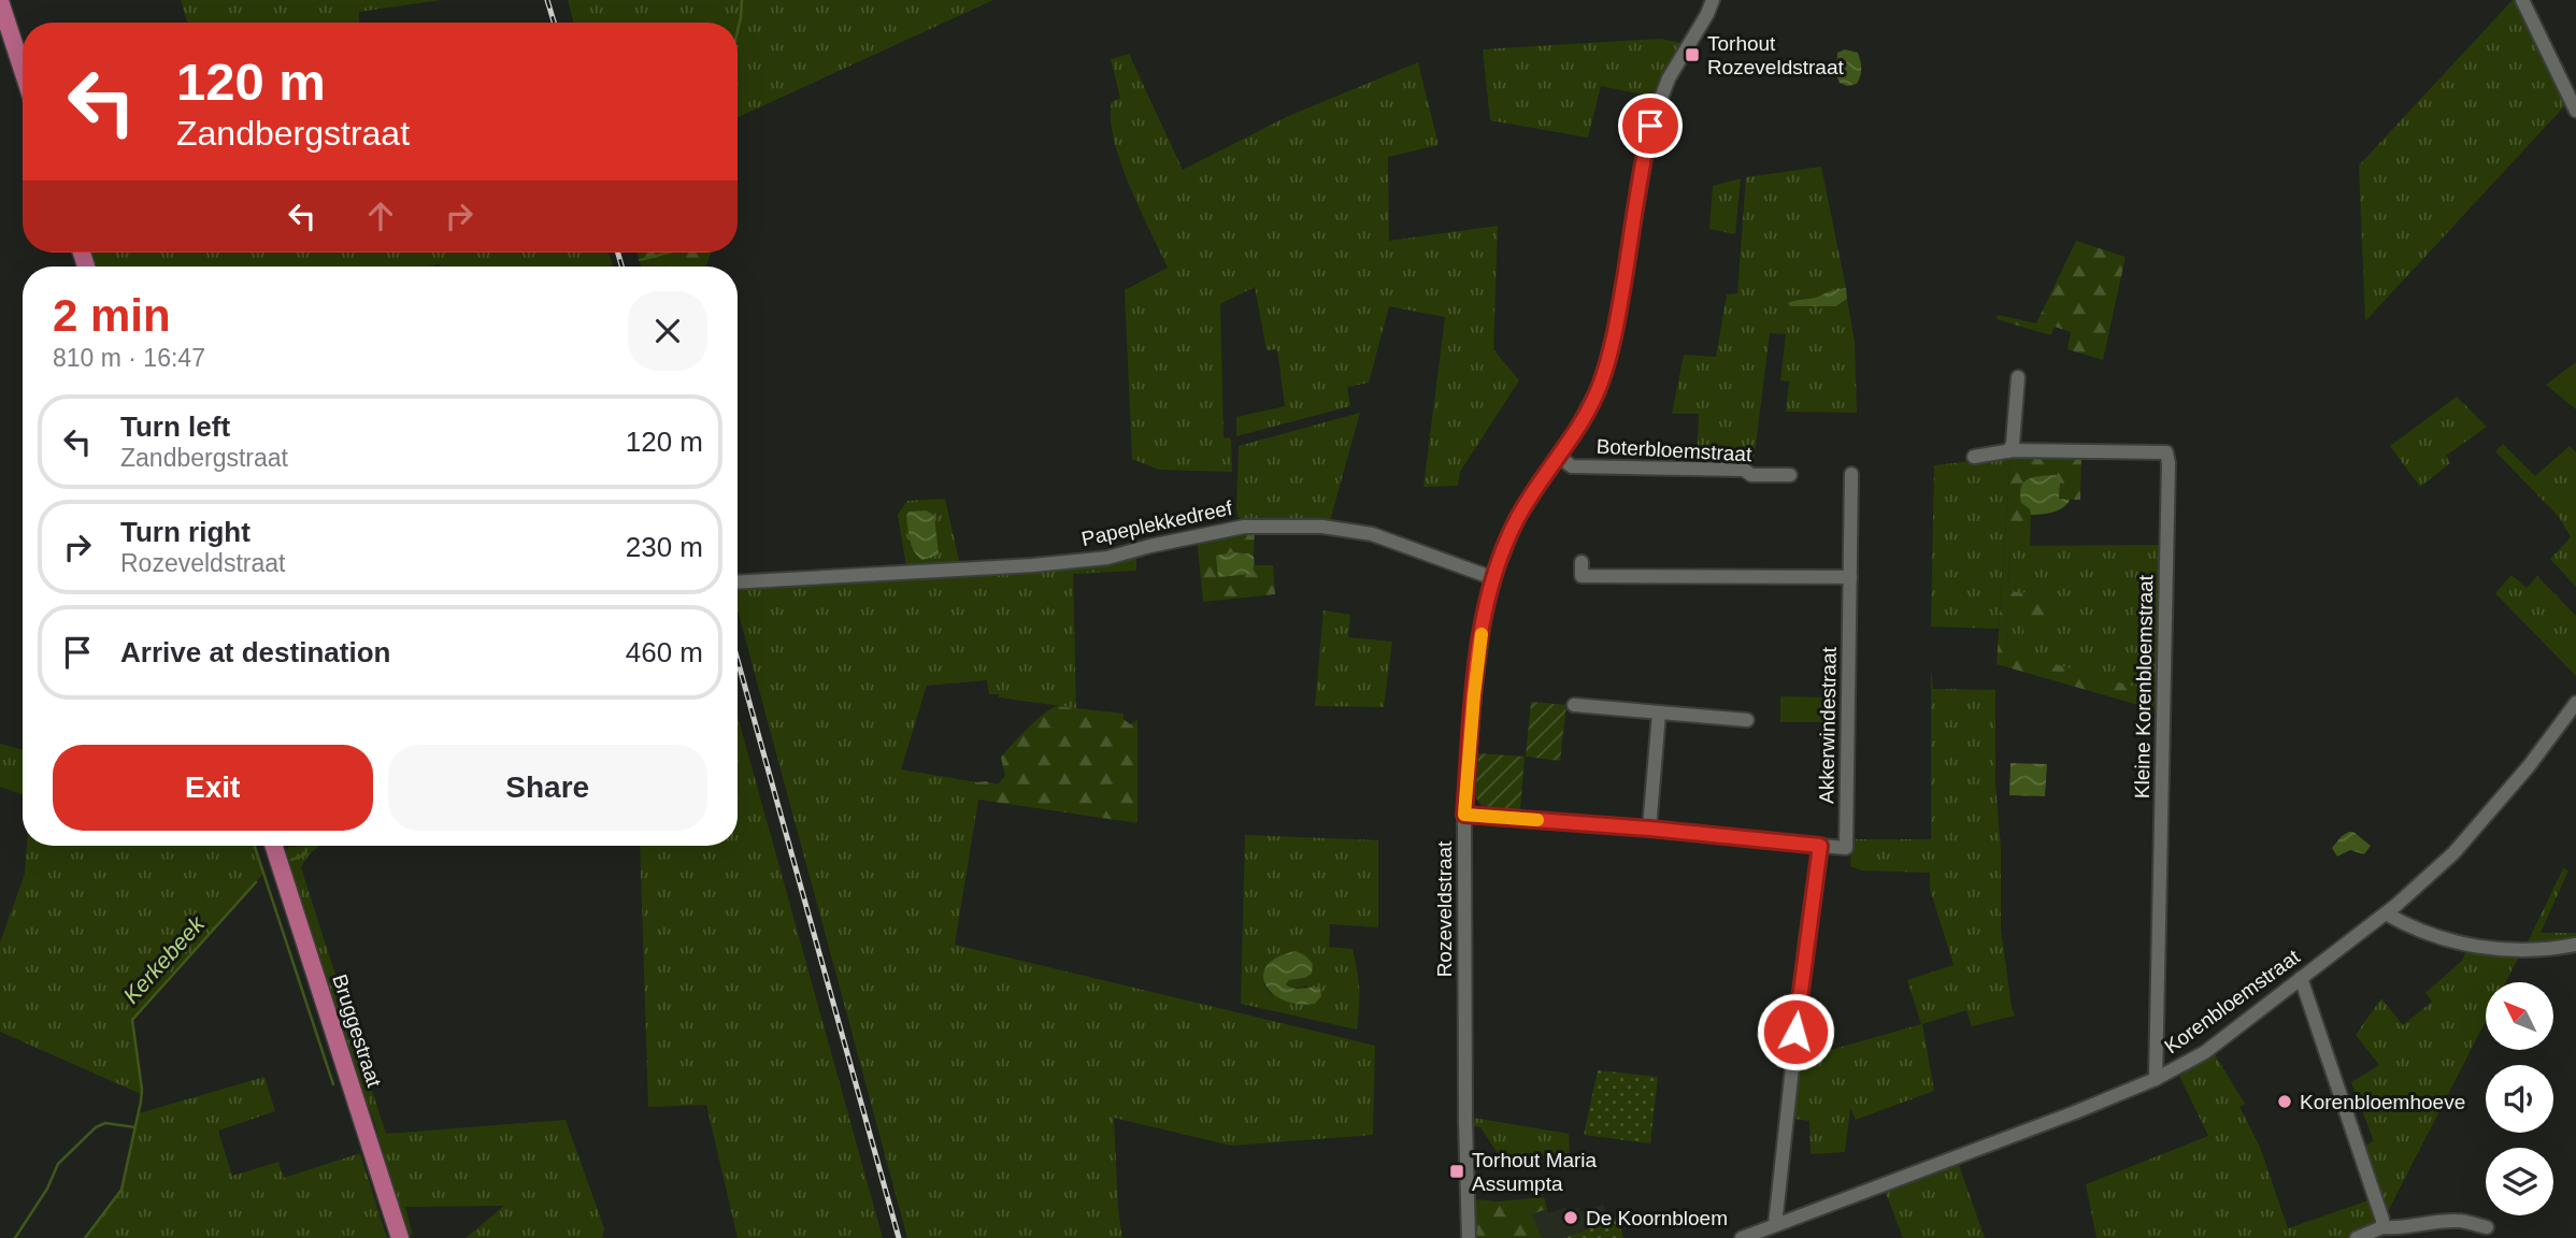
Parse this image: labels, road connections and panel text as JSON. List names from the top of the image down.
{
  "streets": {
    "main road": ["Bruggestraat"],
    "street": [
      "Boterbloemstraat",
      "Papeplekkedreef",
      "Kleine Korenbloemstraat",
      "Akkerwindestraat",
      "Rozeveldstraat",
      "Korenbloemstraat"
    ]
  },
  "crossings": [
    ["Boterbloemstraat", "Rozeveldstraat"],
    ["Papeplekkedreef", "Rozeveldstraat"],
    ["Kleine Korenbloemstraat", "Korenbloemstraat"],
    ["Akkerwindestraat", "Rozeveldstraat"]
  ],
  "water": ["Kerkebeek"],
  "places": {
    "transit": ["Torhout Rozeveldstraat", "Torhout Maria Assumpta"],
    "other": ["Korenbloemhoeve", "De Koornbloem"]
  },
  "north": "top left",
  "page": {
    "turn": ["120 m", "Zandbergstraat"],
    "heading": ["2 min", "810 m · 16:47"],
    "list": [
      {
        "name": "Turn left",
        "note": "Zandbergstraat",
        "value": "120 m"
      },
      {
        "name": "Turn right",
        "note": "Rozeveldstraat",
        "value": "230 m"
      },
      {
        "name": "Arrive at destination",
        "value": "460 m"
      }
    ],
    "buttons": ["Exit", "Share"]
  }
}
